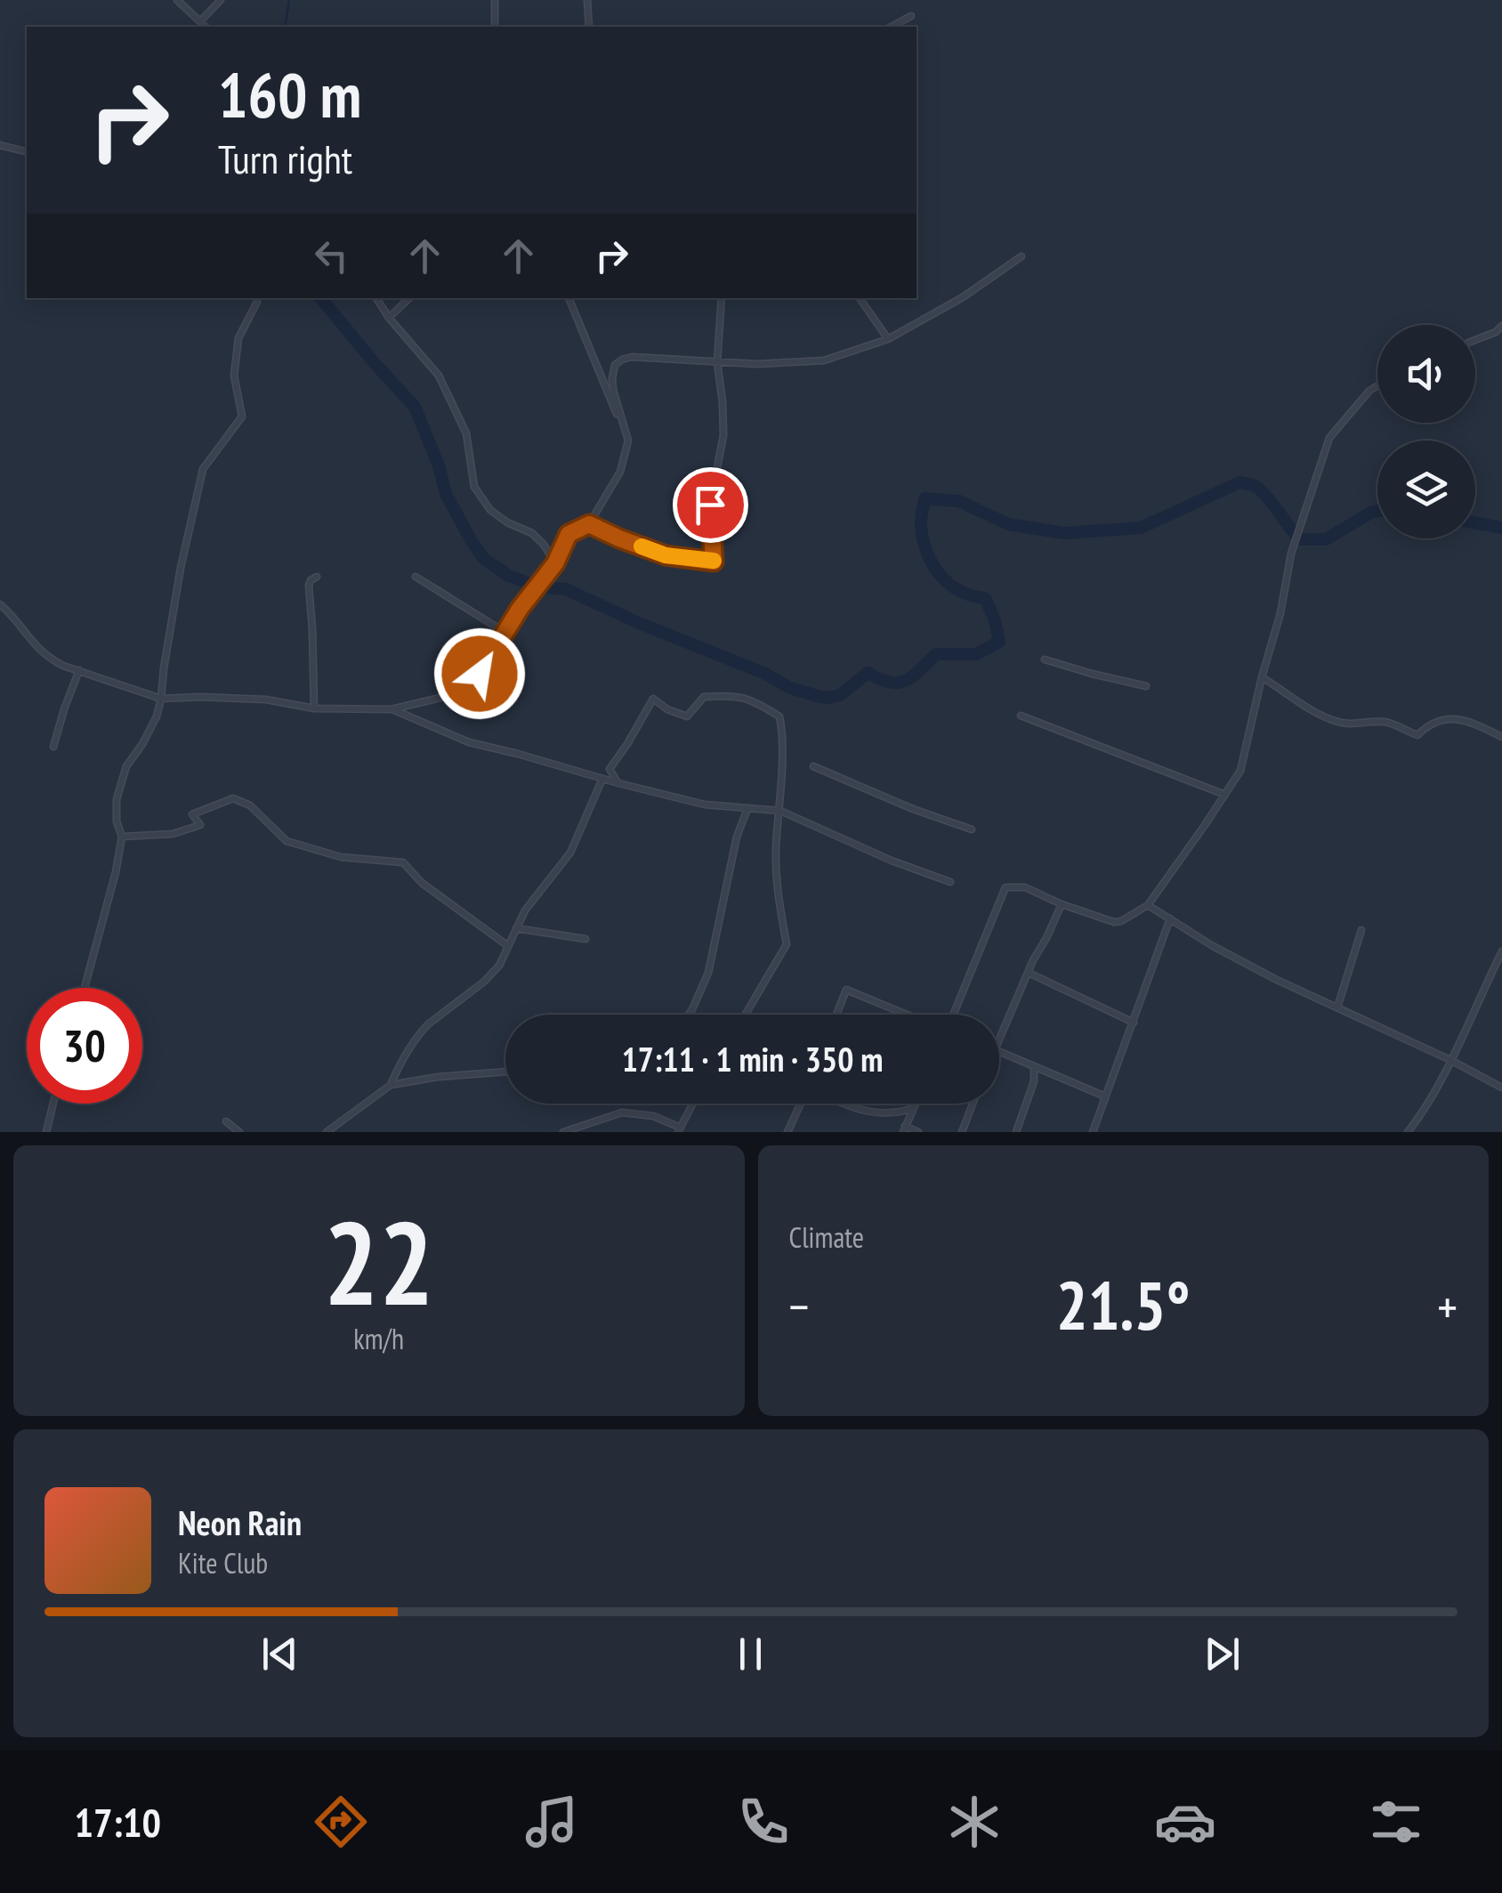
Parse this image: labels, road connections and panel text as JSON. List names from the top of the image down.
{
  "page": {
    "turn": ["160 m", "Turn right"],
    "limit": "30",
    "trip": "17:11 · 1 min · 350 m",
    "tile": [
      ["22", "km/h"],
      "Climate"
    ],
    "heat": ["−", "21.5°", "+"],
    "song": ["Neon Rain", "Kite Club"],
    "tabs": "17:10"
  }
}
